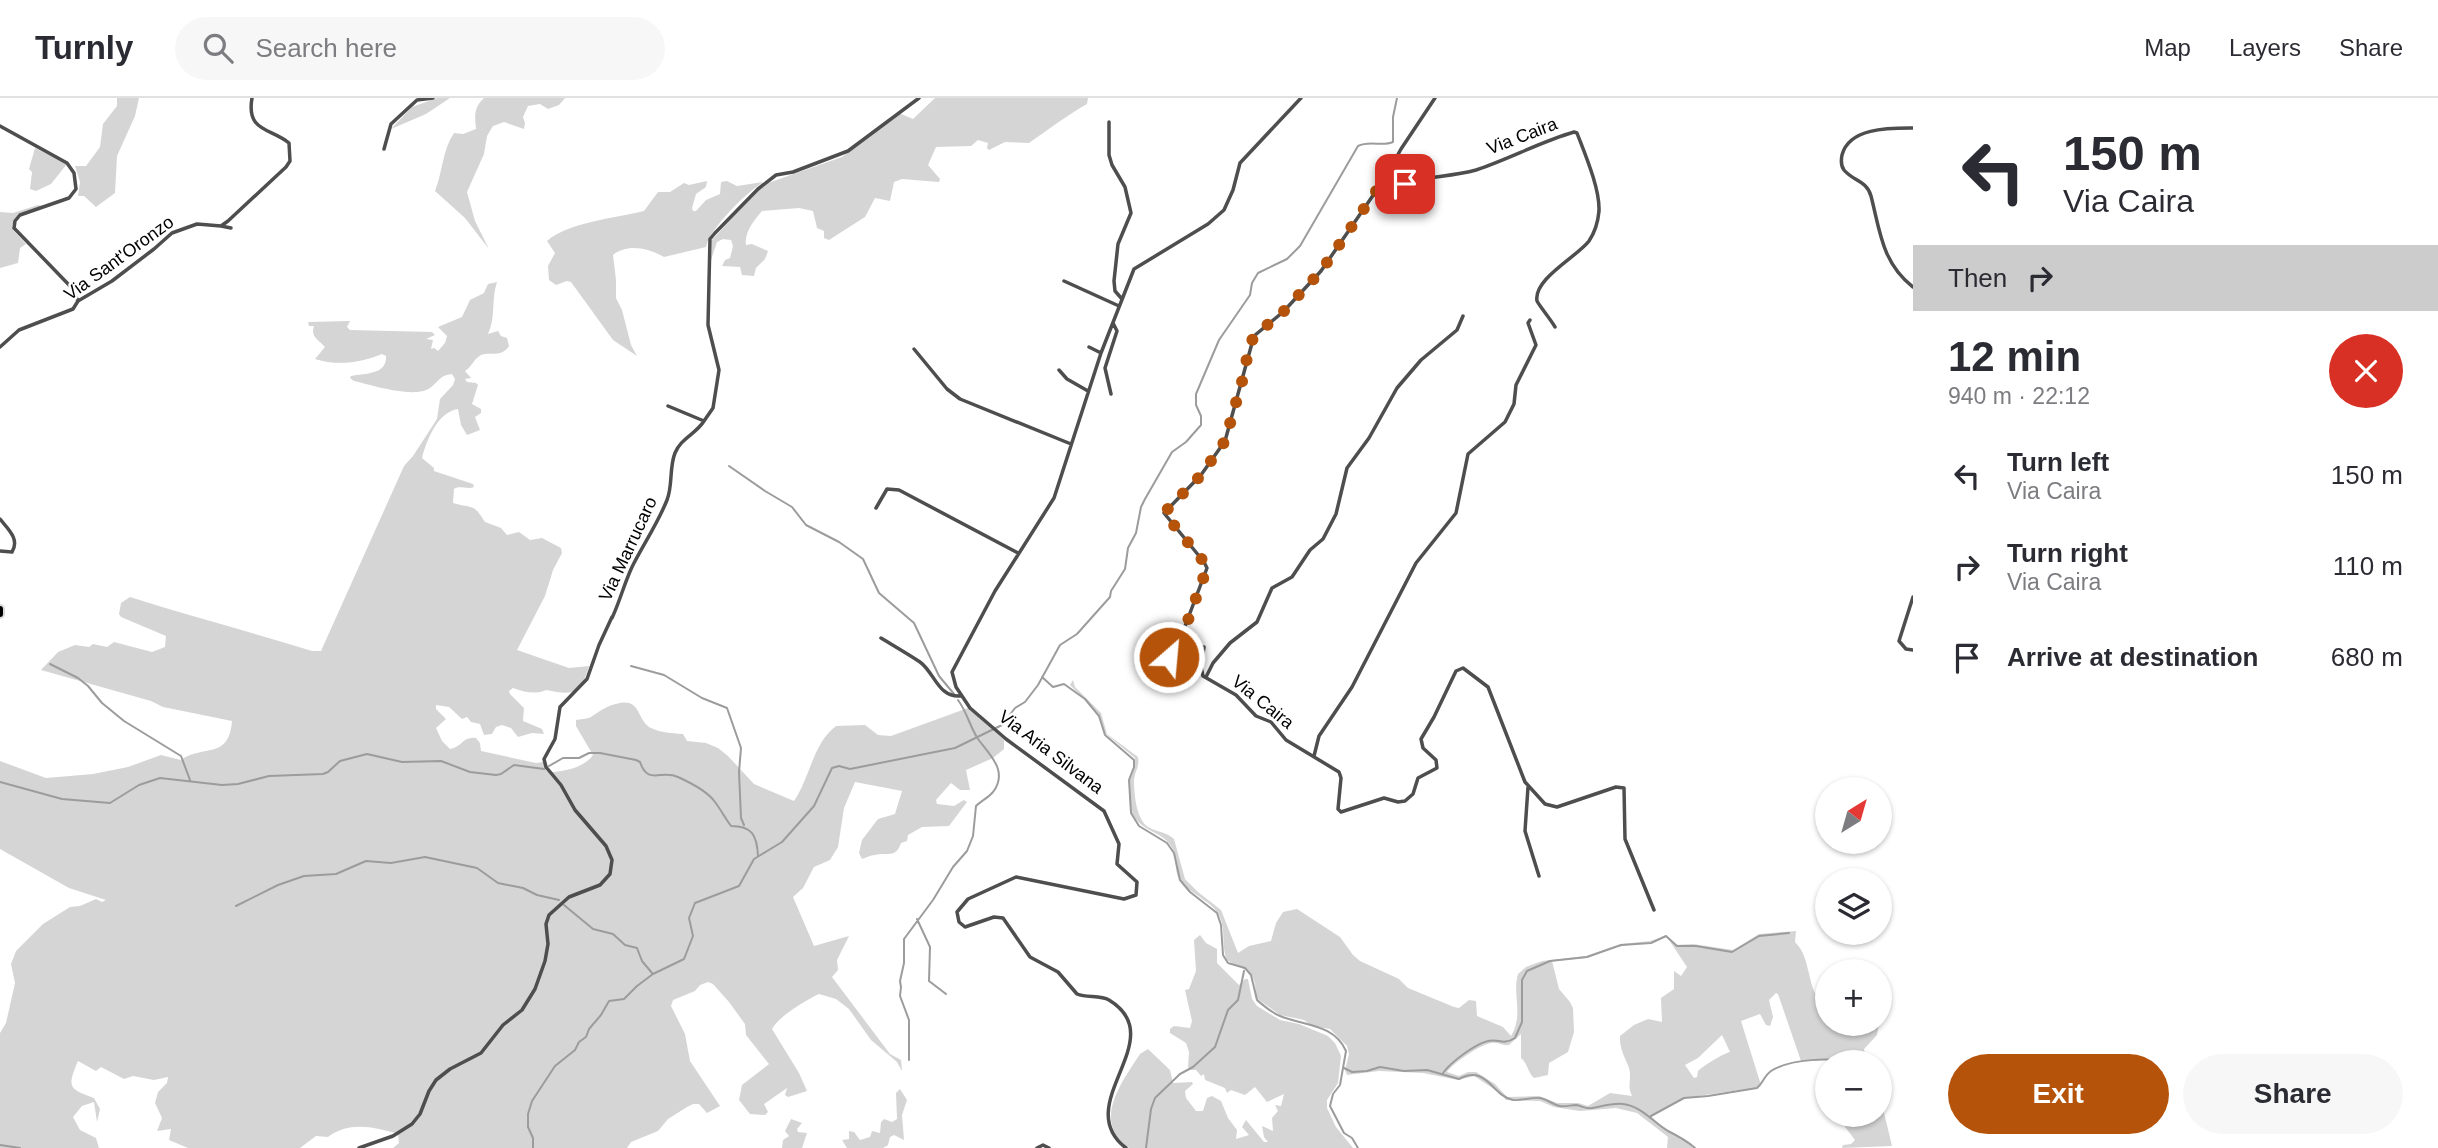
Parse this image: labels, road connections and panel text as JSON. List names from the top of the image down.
{
  "streets": {
    "street": [
      "Via Caira",
      "Via Sant'Oronzo",
      "Via Marrucaro",
      "Via Aria Silvana"
    ]
  },
  "north": "top right",
  "page": {
    "header": "Turnly",
    "search": "Search here",
    "nav": ["Map", "Layers", "Share"],
    "turn": ["150 m", "Via Caira"],
    "then": "Then",
    "heading": ["12 min", "940 m · 22:12"],
    "list": [
      {
        "name": "Turn left",
        "note": "Via Caira",
        "value": "150 m"
      },
      {
        "name": "Turn right",
        "note": "Via Caira",
        "value": "110 m"
      },
      {
        "name": "Arrive at destination",
        "value": "680 m"
      }
    ],
    "map_buttons": ["+", "−"],
    "buttons": ["Exit", "Share"]
  }
}
